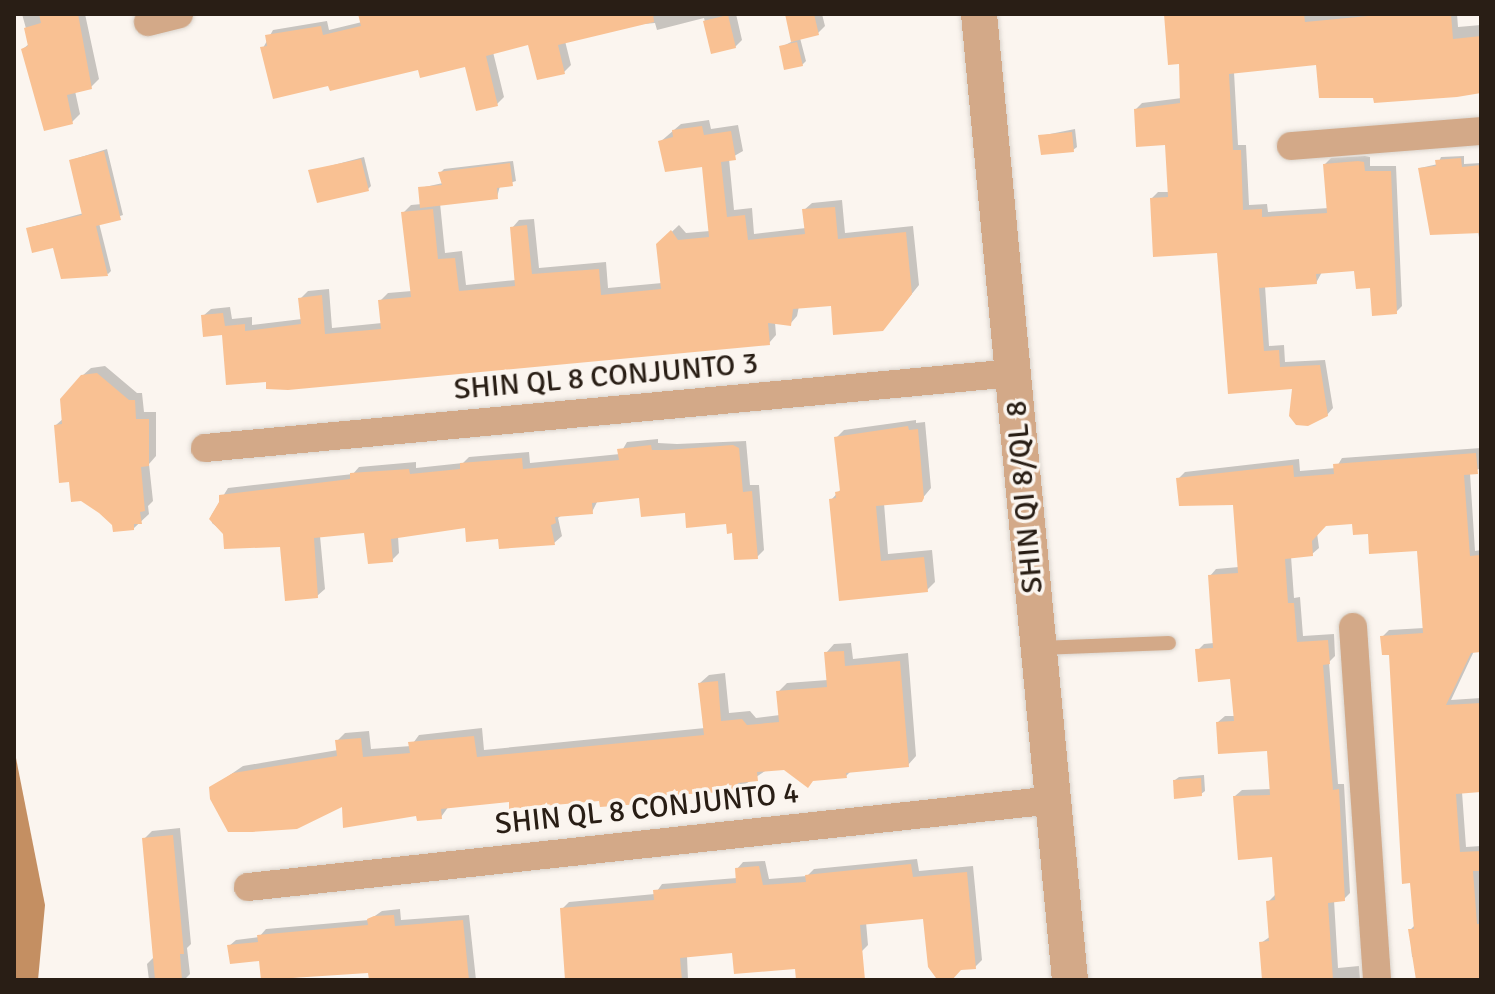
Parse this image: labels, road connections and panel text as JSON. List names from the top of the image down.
{
  "streets": {
    "street": ["SHIN QL 8 CONJUNTO 3", "SHIN QI 8/QL 8", "SHIN QL 8 CONJUNTO 4"]
  },
  "crossings": [
    ["SHIN QL 8 CONJUNTO 3", "SHIN QI 8/QL 8"],
    ["SHIN QI 8/QL 8", "SHIN QL 8 CONJUNTO 4"]
  ]
}
